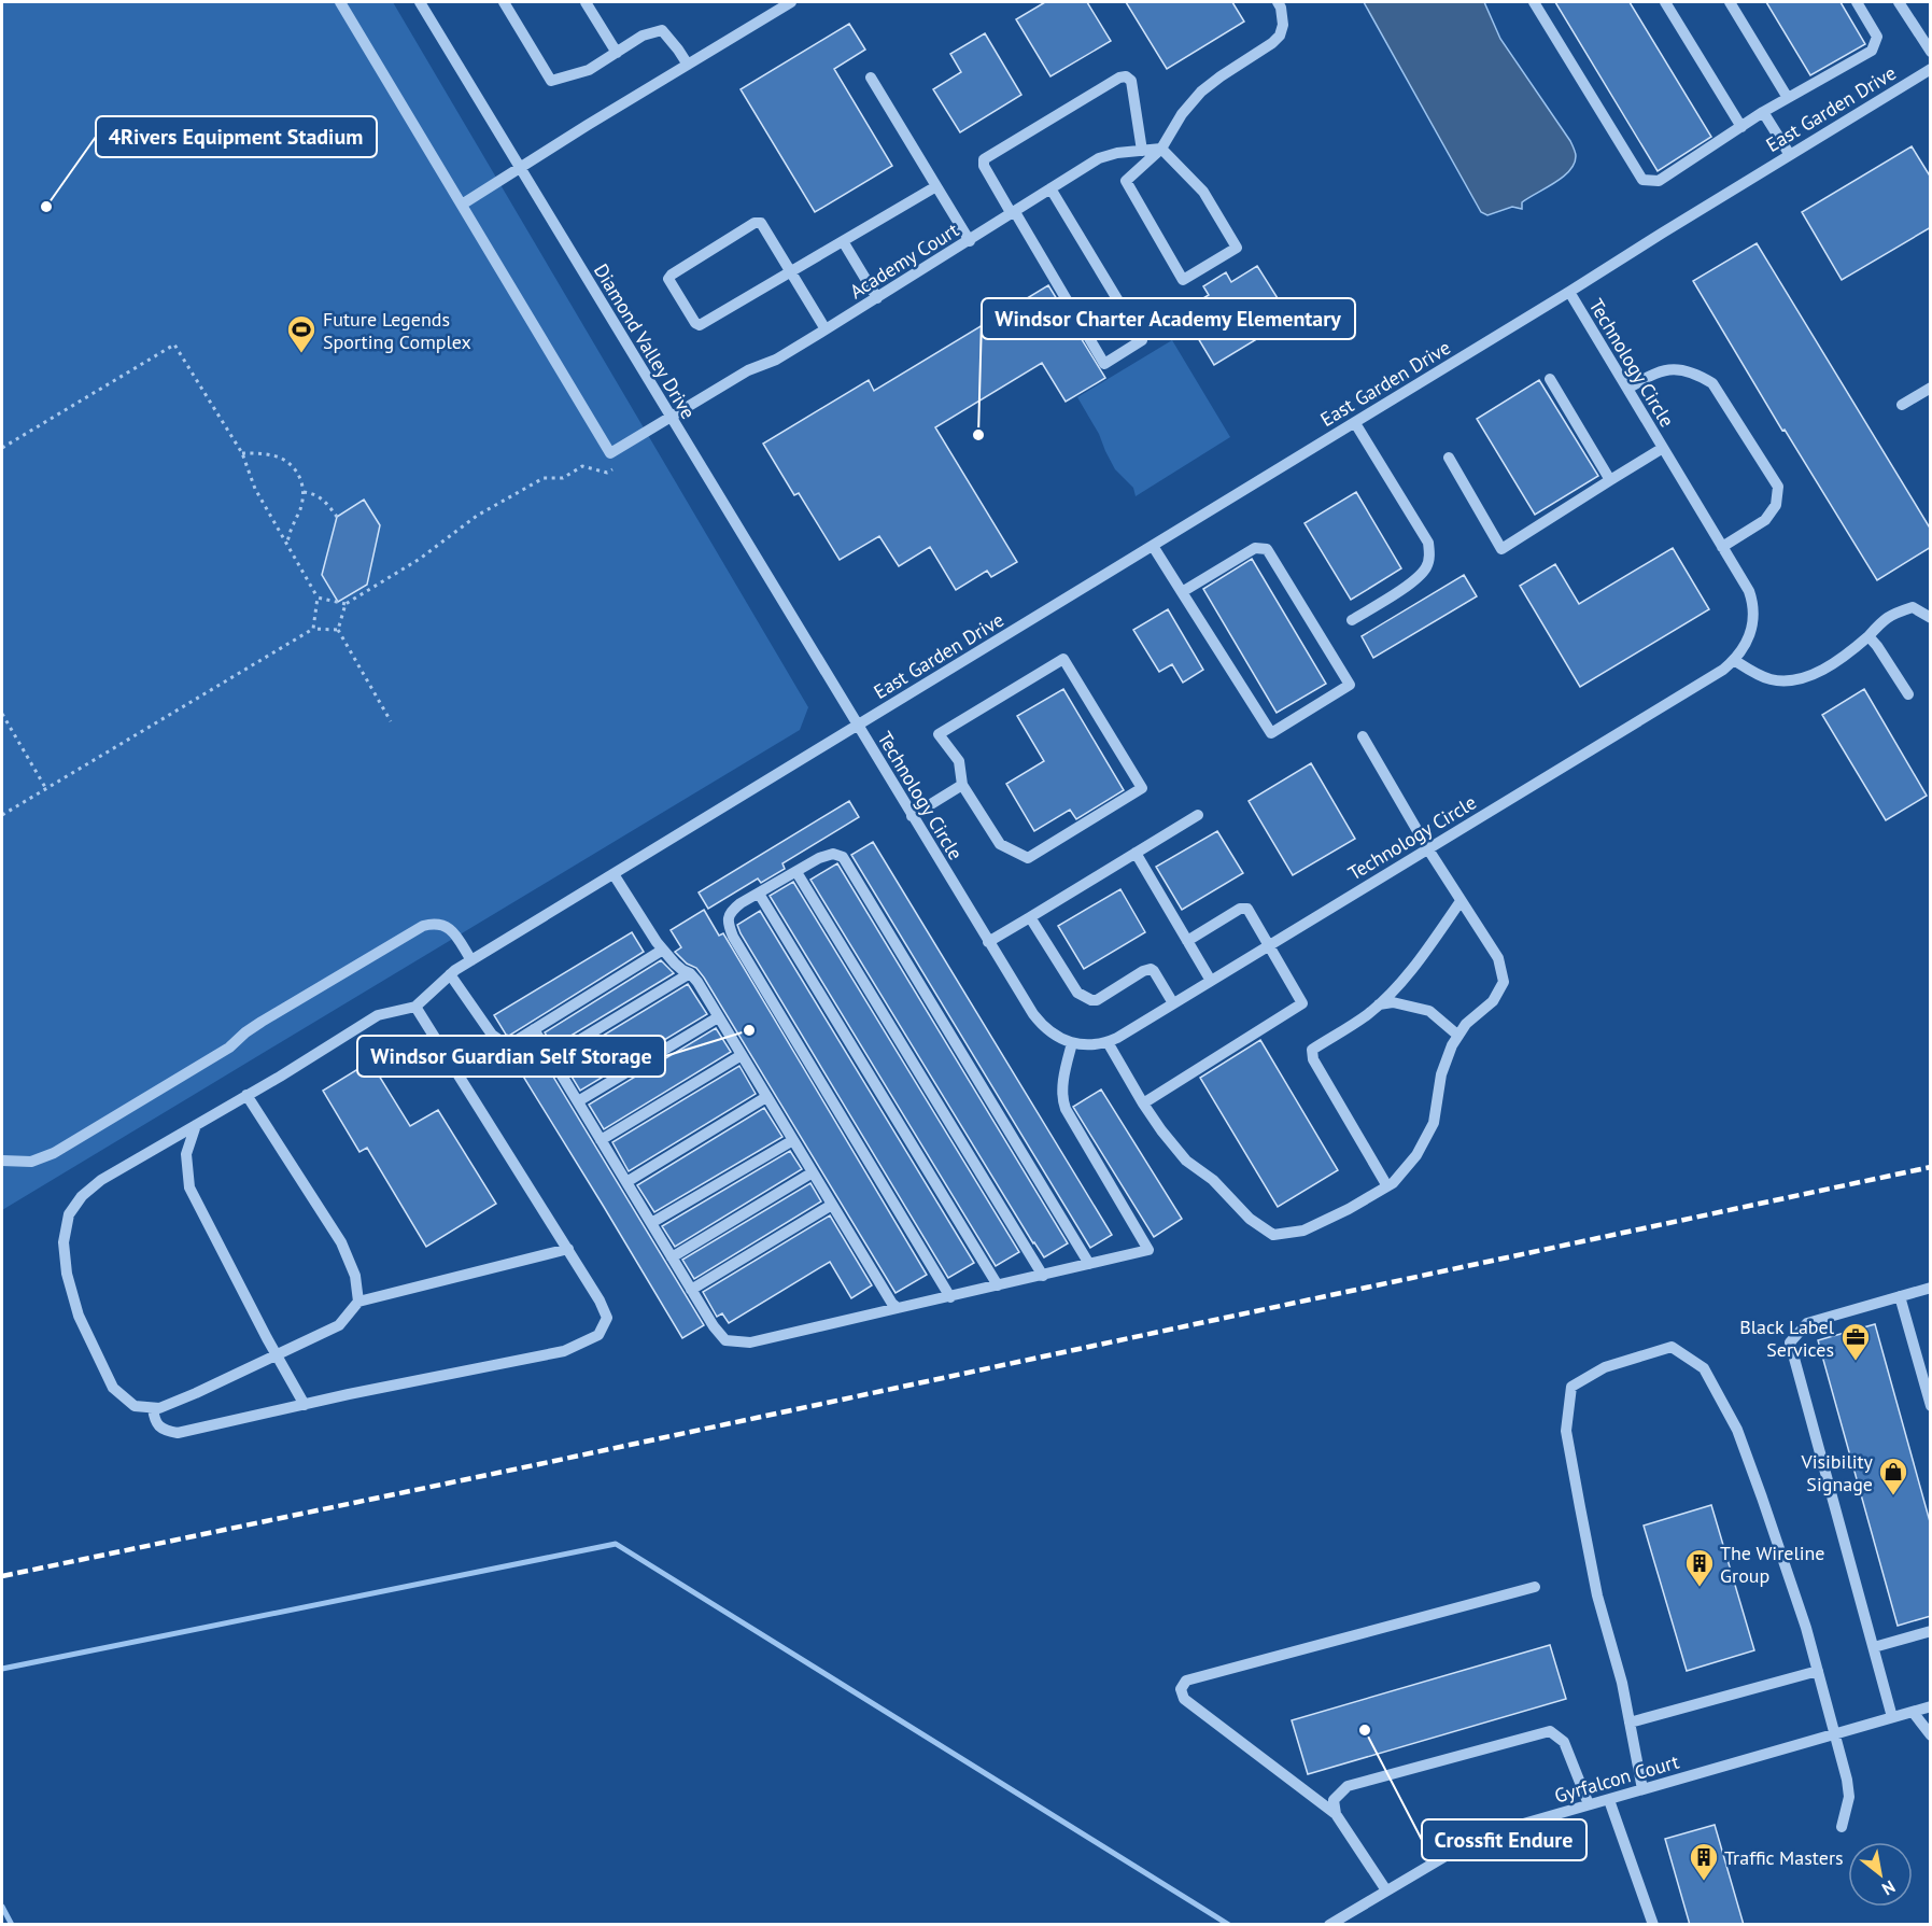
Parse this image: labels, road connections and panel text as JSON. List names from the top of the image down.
{
  "streets": {
    "street": [
      "East Garden Drive",
      "Academy Court",
      "Diamond Valley Drive",
      "Technology Circle",
      "Gyrfalcon Court"
    ]
  },
  "crossings": [
    ["East Garden Drive", "Diamond Valley Drive"],
    ["East Garden Drive", "Technology Circle"],
    ["Academy Court", "Diamond Valley Drive"],
    ["Diamond Valley Drive", "Technology Circle"]
  ],
  "places": {
    "other": [
      "4Rivers Equipment Stadium",
      "Windsor Charter Academy Elementary",
      "Windsor Guardian Self Storage",
      "Crossfit Endure"
    ],
    "sports": ["Future Legends Sporting Complex"],
    "office": ["Black Label Services"],
    "shop": ["Visibility Signage"],
    "building": ["The Wireline Group", "Traffic Masters"]
  },
  "north": "bottom right"
}
